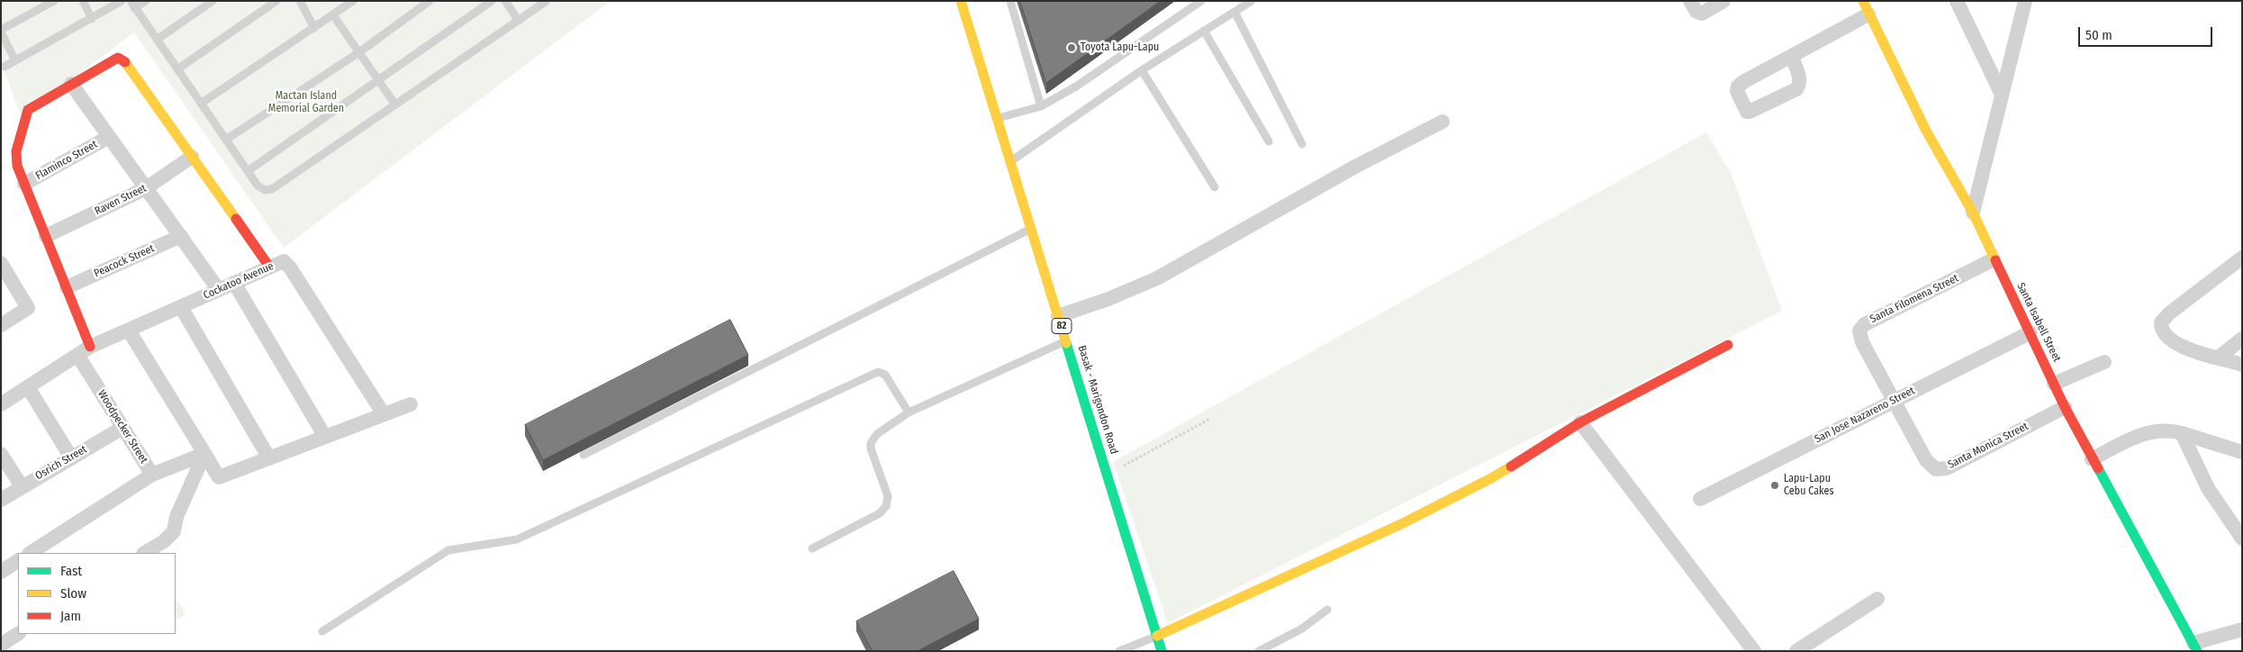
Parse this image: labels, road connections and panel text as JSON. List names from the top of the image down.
{
  "streets": {
    "street": [
      "Flaminco Street",
      "Raven Street",
      "Peacock Street",
      "Cockatoo Avenue",
      "Santa Filomena Street",
      "Santa Isabell Street",
      "82",
      "Basak - Marigondon Road",
      "San Jose Nazareno Street",
      "Woodpecker Street",
      "Santa Monica Street",
      "Osrich Street"
    ]
  },
  "crossings": [
    ["Cockatoo Avenue", "Woodpecker Street"],
    ["Santa Filomena Street", "Santa Isabell Street"],
    ["Santa Filomena Street", "San Jose Nazareno Street"],
    ["Santa Filomena Street", "Santa Monica Street"],
    ["Santa Isabell Street", "San Jose Nazareno Street"],
    ["Santa Isabell Street", "Santa Monica Street"],
    ["San Jose Nazareno Street", "Santa Monica Street"],
    ["Woodpecker Street", "Osrich Street"]
  ],
  "parks": ["Mactan Island Memorial Garden"],
  "places": ["Toyota Lapu-Lapu", "Lapu-Lapu Cebu Cakes"],
  "legend": ["Fast", "Slow", "Jam"],
  "scale_bar": "50 m"
}
